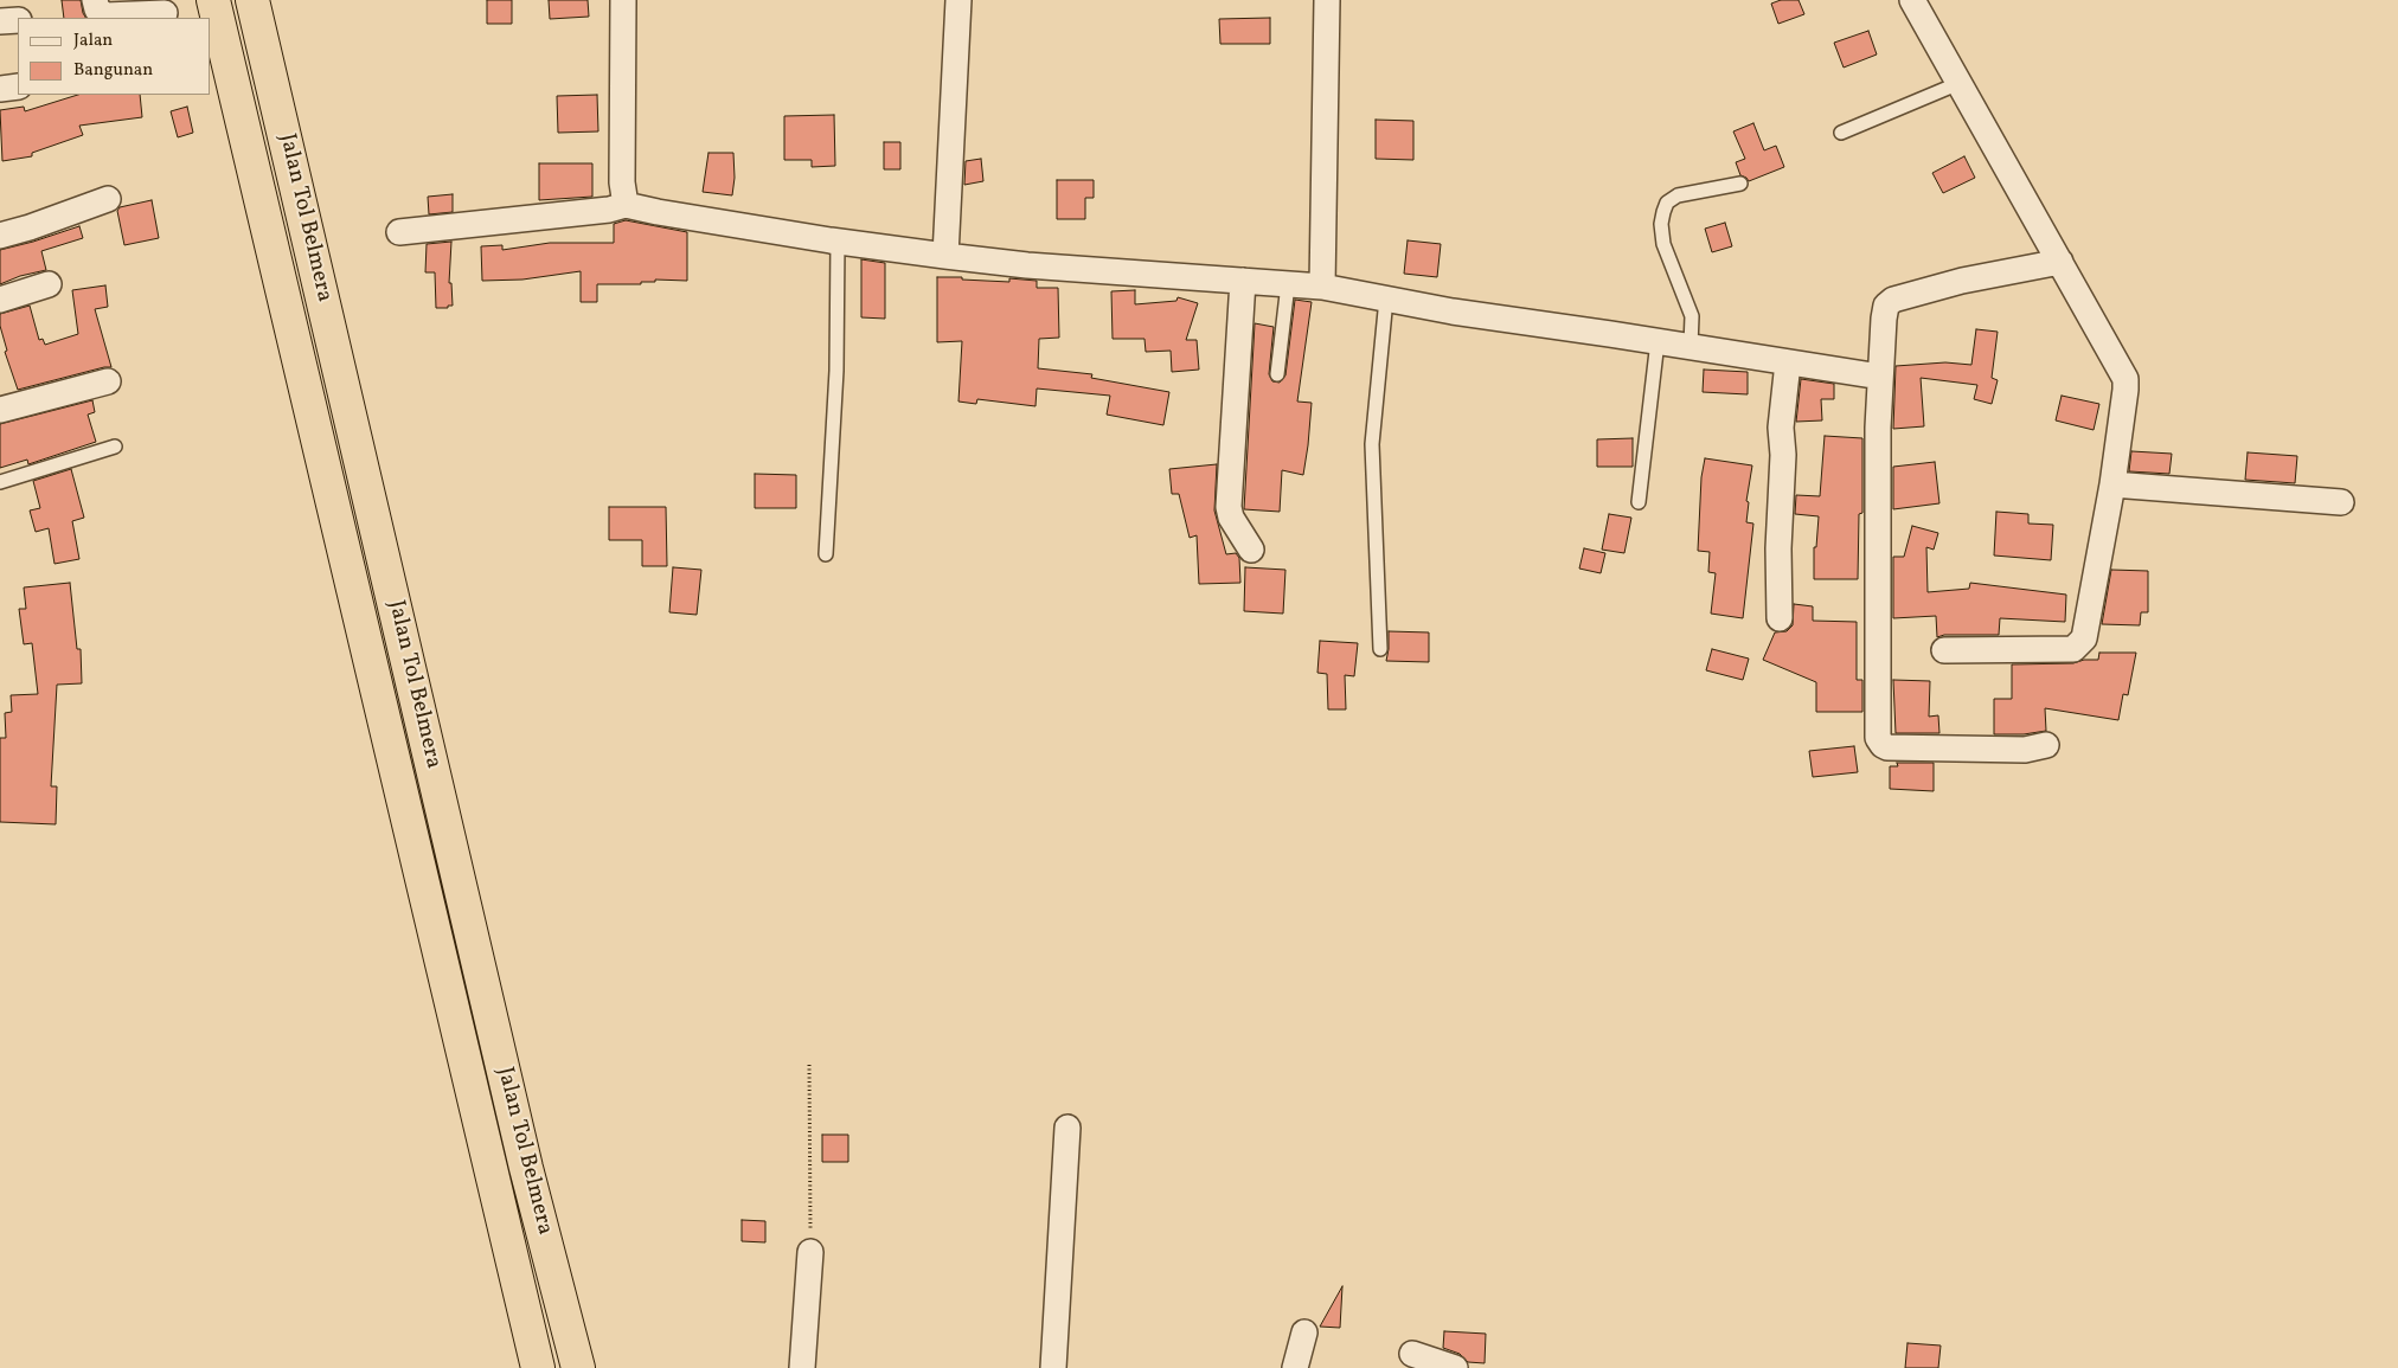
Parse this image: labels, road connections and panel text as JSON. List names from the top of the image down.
{
  "streets": {
    "highway": ["Jalan Tol Belmera"]
  },
  "legend": ["Jalan", "Bangunan"]
}
